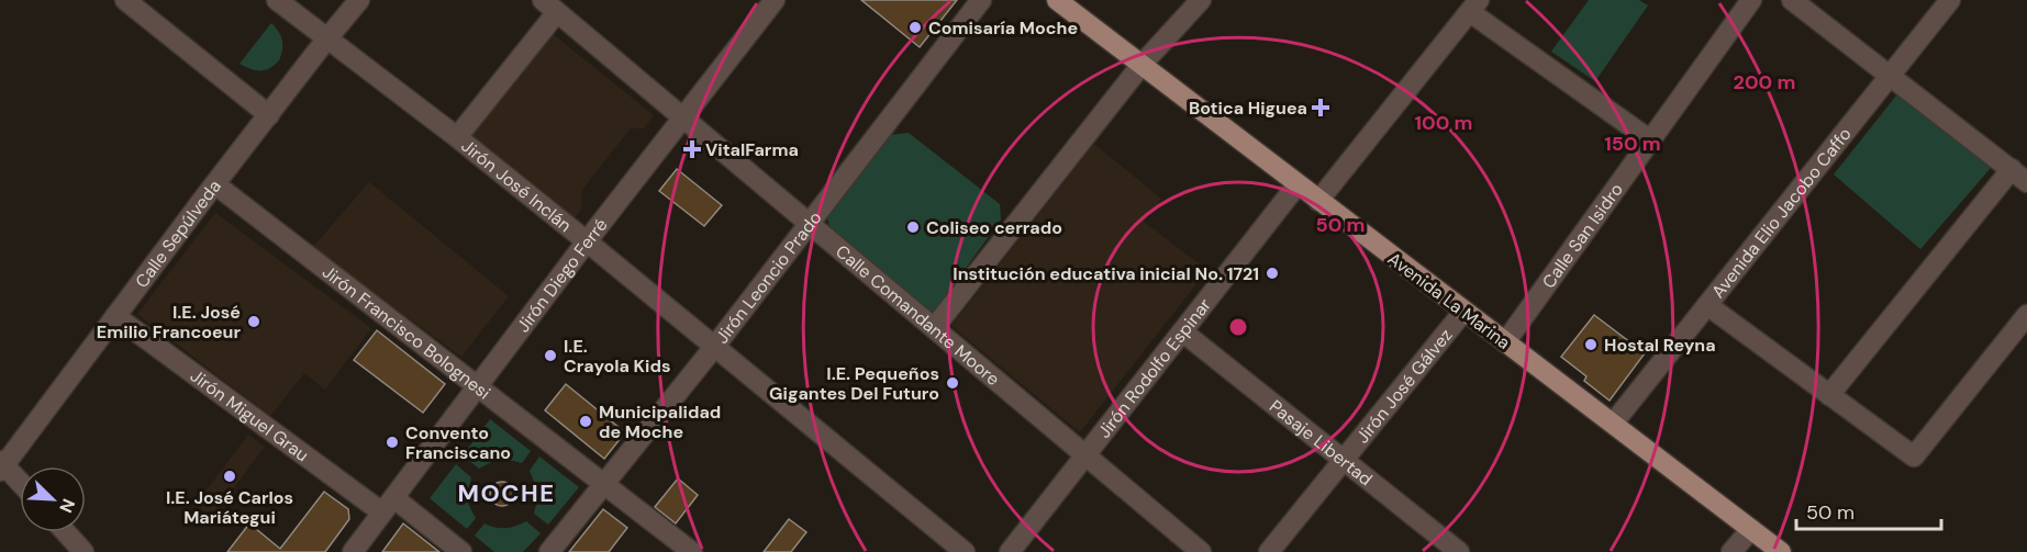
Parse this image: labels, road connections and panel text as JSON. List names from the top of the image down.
{
  "streets": {
    "main road": ["Avenida La Marina"],
    "street": [
      "Jirón José Inclán",
      "Avenida Elio Jacobo Caffo",
      "Calle Sepúlveda",
      "Calle San Isidro",
      "Jirón Diego Ferré",
      "Jirón Leoncio Prado",
      "Calle Comandante Moore",
      "Jirón Francisco Bolognesi",
      "Jirón Rodolfo Espinar",
      "Jirón José Gálvez",
      "Jirón Miguel Grau",
      "Pasaje Libertad"
    ]
  },
  "crossings": [
    ["Jirón José Inclán", "Calle Sepúlveda"],
    ["Jirón José Inclán", "Jirón Diego Ferré"],
    ["Jirón José Inclán", "Jirón Leoncio Prado"],
    ["Avenida Elio Jacobo Caffo", "Avenida La Marina"],
    ["Calle Sepúlveda", "Jirón Francisco Bolognesi"],
    ["Calle Sepúlveda", "Jirón Miguel Grau"],
    ["Calle San Isidro", "Avenida La Marina"],
    ["Jirón Diego Ferré", "Calle Comandante Moore"],
    ["Jirón Diego Ferré", "Jirón Francisco Bolognesi"],
    ["Jirón Diego Ferré", "Jirón Miguel Grau"],
    ["Jirón Leoncio Prado", "Calle Comandante Moore"],
    ["Jirón Leoncio Prado", "Jirón Francisco Bolognesi"],
    ["Avenida La Marina", "Jirón Rodolfo Espinar"],
    ["Avenida La Marina", "Jirón José Gálvez"],
    ["Calle Comandante Moore", "Jirón Rodolfo Espinar"],
    ["Jirón Rodolfo Espinar", "Pasaje Libertad"],
    ["Jirón José Gálvez", "Pasaje Libertad"]
  ],
  "districts": ["MOCHE"],
  "places": {
    "other": [
      "Comisaría Moche",
      "Coliseo cerrado",
      "Institución educativa inicial No. 1721",
      "I.E. José Emilio Francoeur",
      "Hostal Reyna",
      "I.E. Crayola Kids",
      "I.E. Pequeños Gigantes Del Futuro",
      "Municipalidad de Moche",
      "Convento Franciscano",
      "I.E. José Carlos Mariátegui"
    ],
    "health": ["Botica Higuea", "VitalFarma"]
  },
  "scale_bar": "50 m",
  "north": "bottom right",
  "rings": [
    "200 m",
    "100 m",
    "150 m",
    "50 m"
  ]
}
